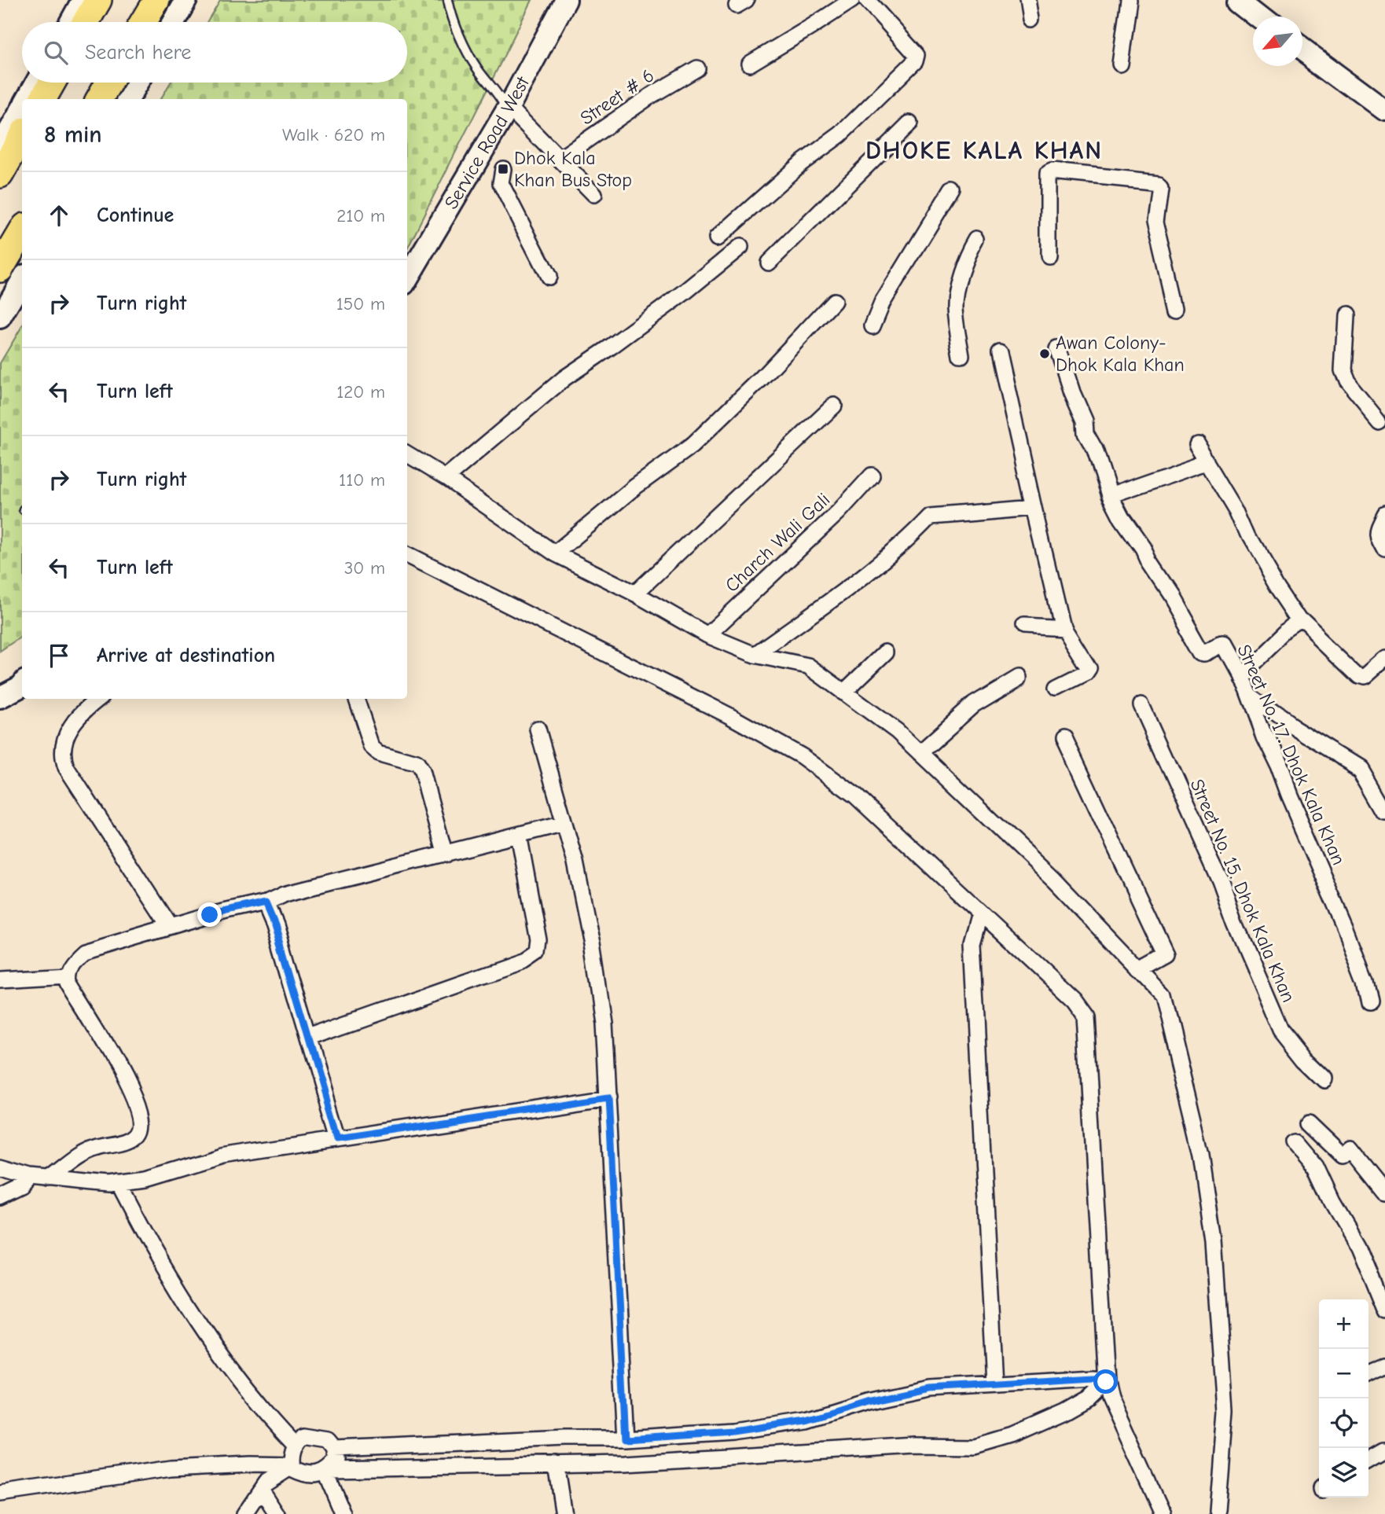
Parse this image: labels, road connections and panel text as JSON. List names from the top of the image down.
{
  "streets": {
    "street": [
      "Street # 6",
      "Service Road West",
      "Charch Wali Gali",
      "Street No. 17. Dhok Kala Khan",
      "Street No. 15. Dhok Kala Khan"
    ]
  },
  "districts": ["DHOKE KALA KHAN"],
  "places": {
    "transit": ["Dhok Kala Khan Bus Stop"],
    "other": ["Awan Colony- Dhok Kala Khan"]
  },
  "north": "bottom left",
  "page": {
    "search": "Search here",
    "heading": ["8 min", "Walk · 620 m"],
    "list": [
      ["Continue", "210 m"],
      ["Turn right", "150 m"],
      ["Turn left", "120 m"],
      ["Turn right", "110 m"],
      ["Turn left", "30 m"],
      "Arrive at destination"
    ],
    "map_buttons": ["+", "−"]
  }
}
